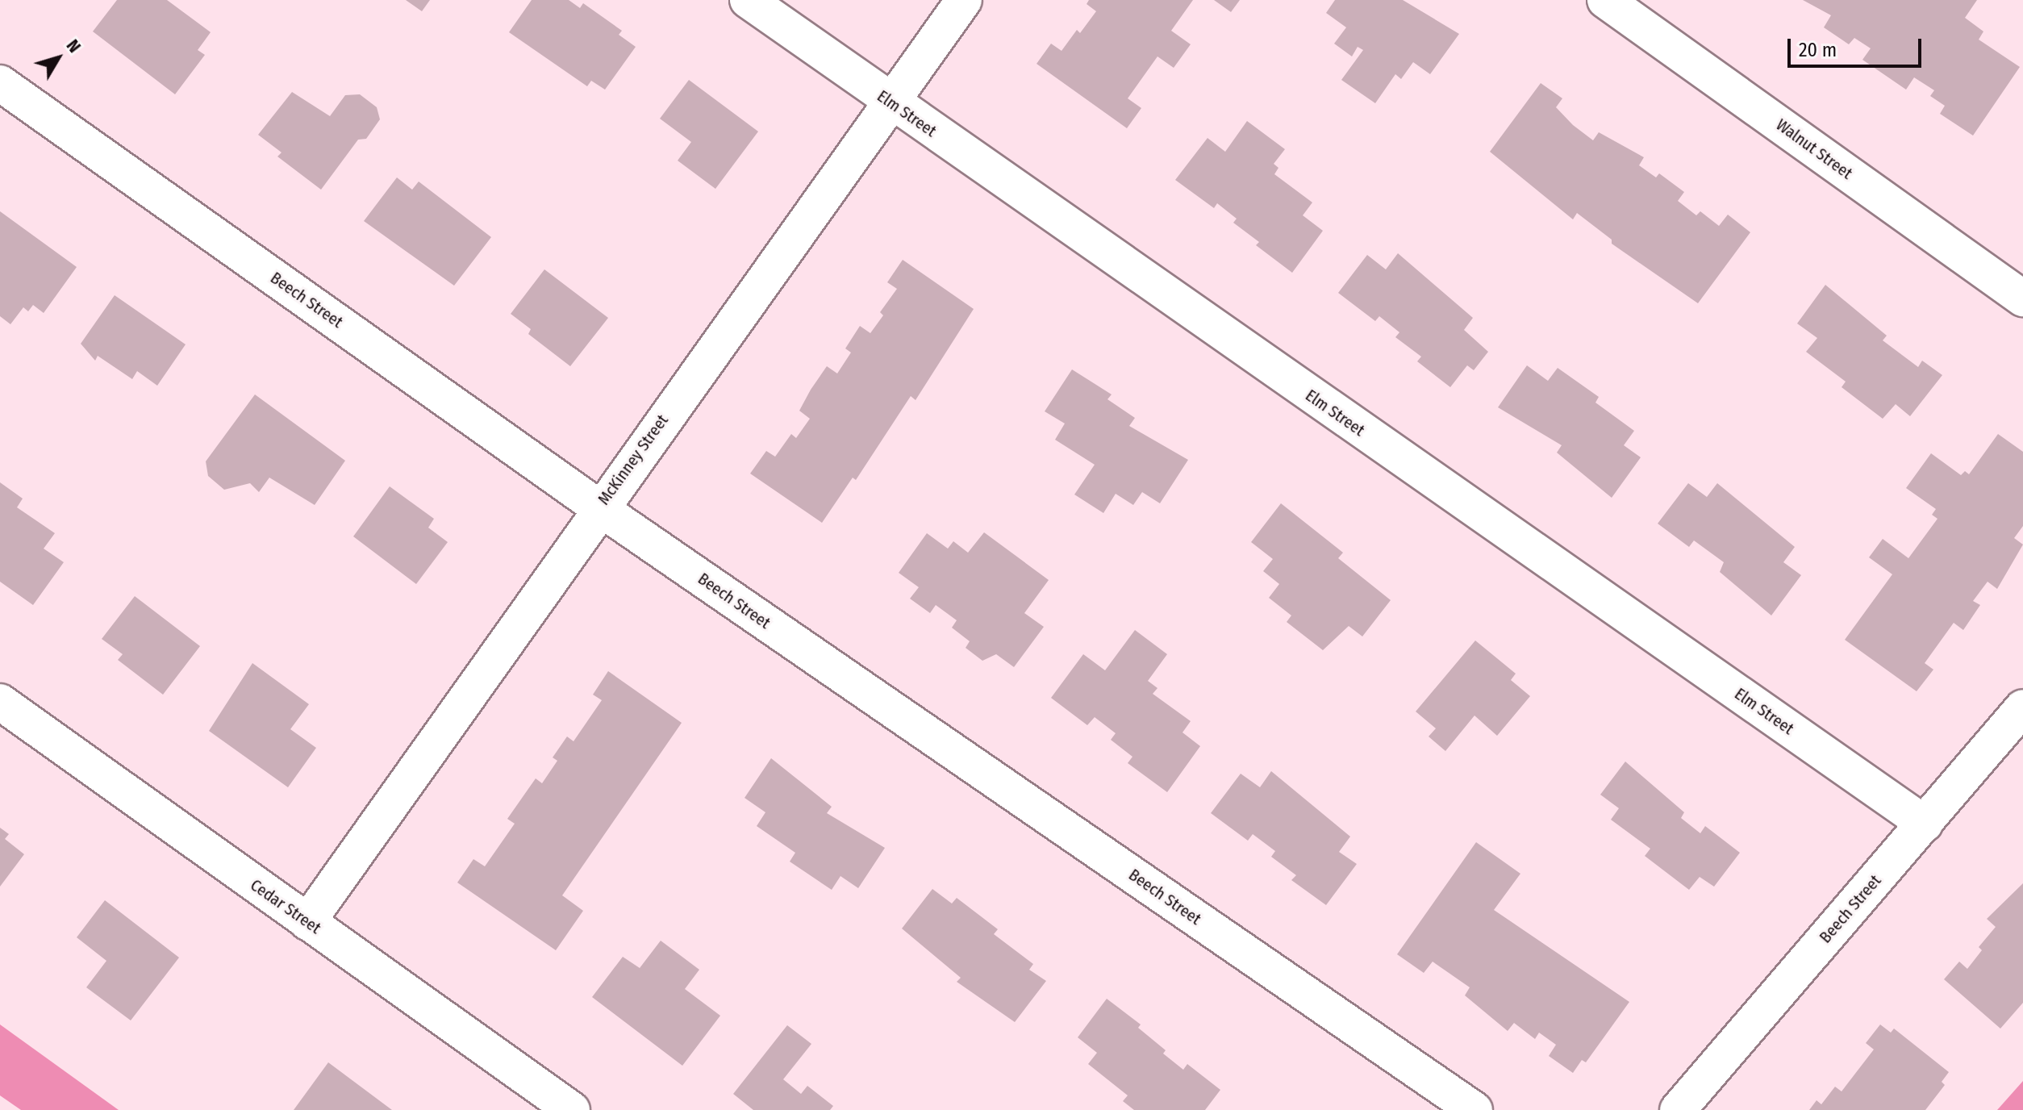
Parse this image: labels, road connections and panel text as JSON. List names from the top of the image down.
{
  "streets": {
    "street": [
      "Elm Street",
      "Walnut Street",
      "Beech Street",
      "McKinney Street",
      "Cedar Street"
    ]
  },
  "crossings": [
    ["Elm Street", "Beech Street"],
    ["Elm Street", "McKinney Street"],
    ["Beech Street", "McKinney Street"],
    ["McKinney Street", "Cedar Street"]
  ],
  "scale_bar": "20 m",
  "north": "top right"
}
